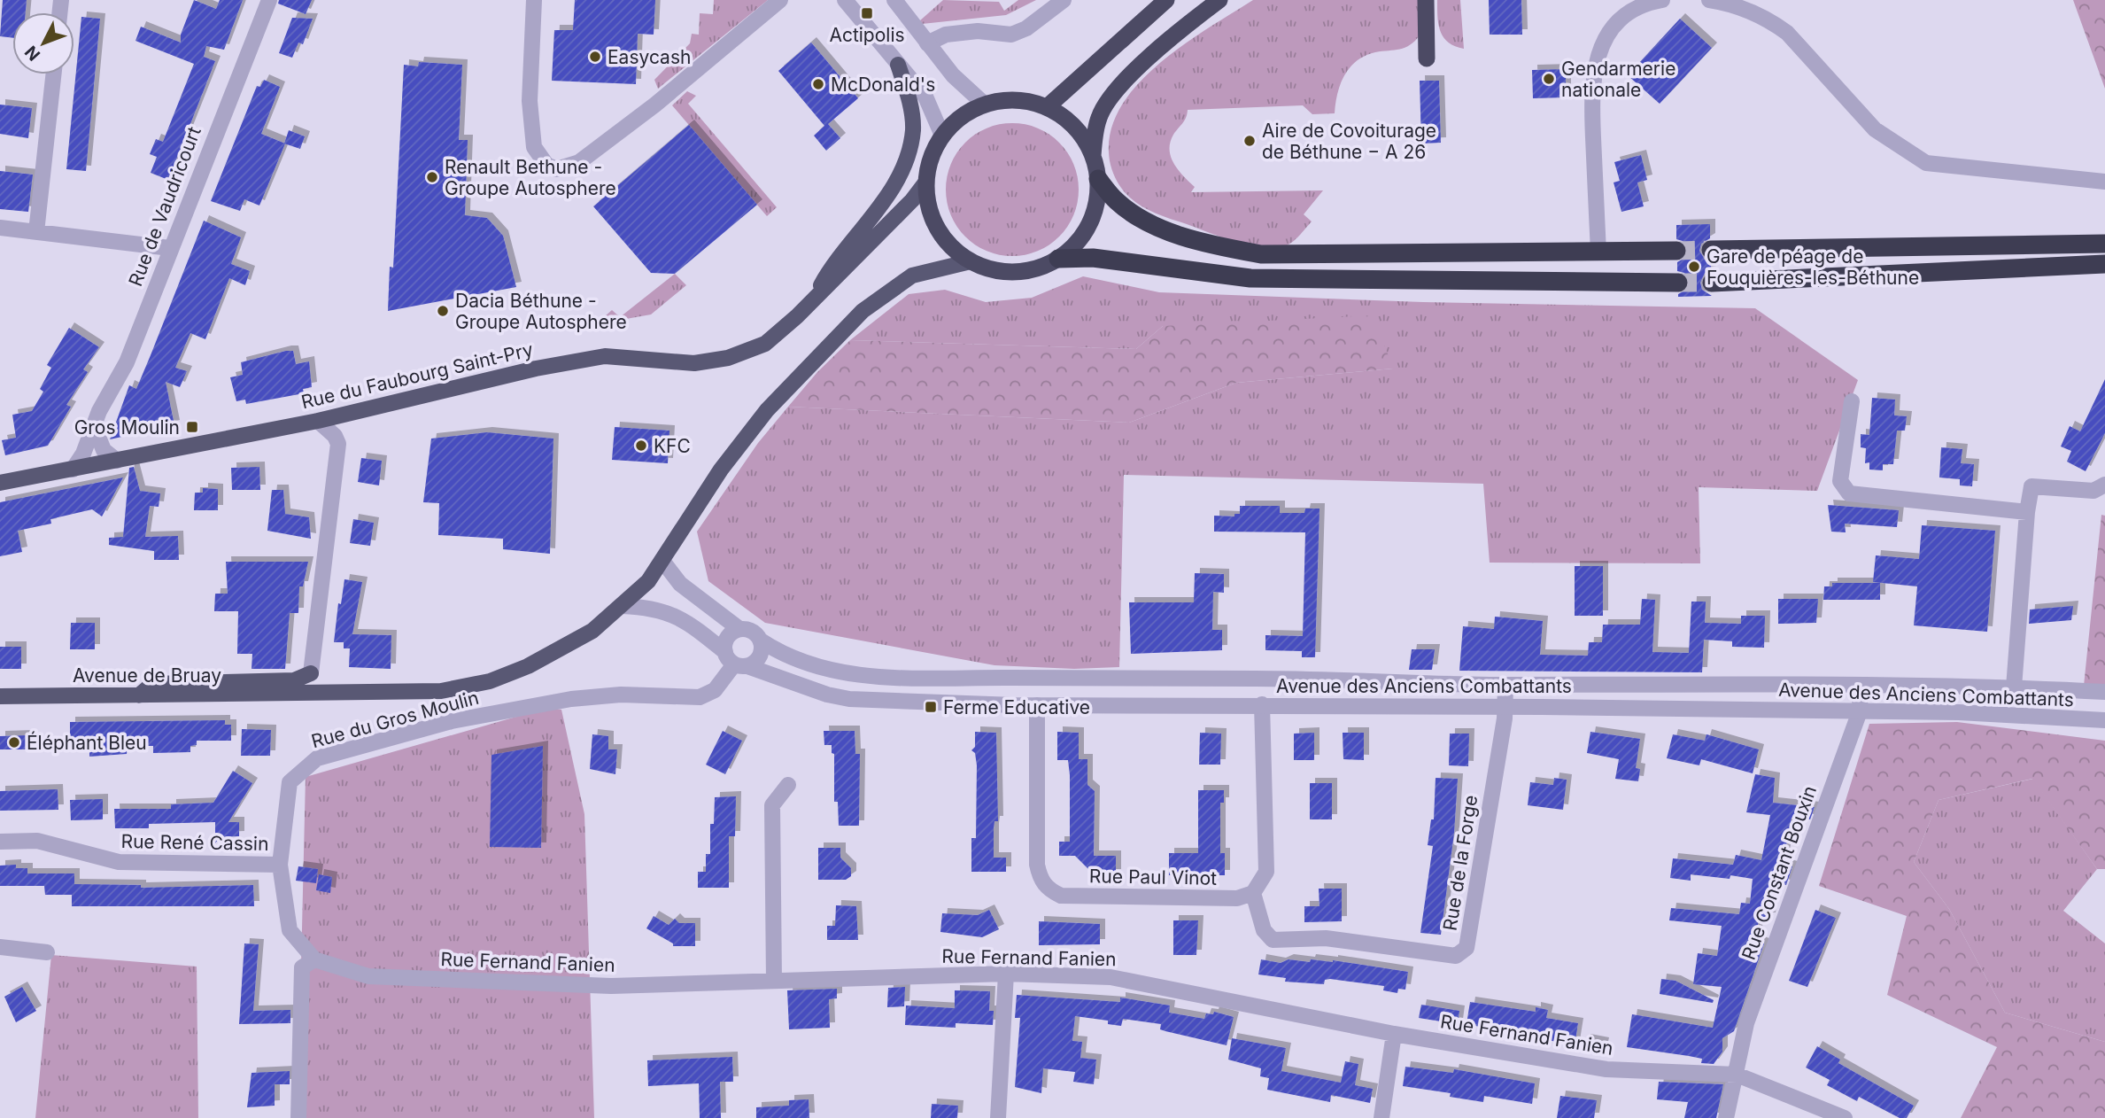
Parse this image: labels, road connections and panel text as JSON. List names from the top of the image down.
{
  "streets": {
    "main road": ["Rue du Faubourg Saint-Pry", "Avenue de Bruay"],
    "street": [
      "Rue de Vaudricourt",
      "Avenue des Anciens Combattants",
      "Rue du Gros Moulin",
      "Rue René Cassin",
      "Rue de la Forge",
      "Rue Constant Bouxin",
      "Rue Paul Vinot",
      "Rue Fernand Fanien"
    ]
  },
  "crossings": [
    ["Rue de Vaudricourt", "Rue du Faubourg Saint-Pry"],
    ["Rue du Faubourg Saint-Pry", "Avenue de Bruay"],
    ["Avenue de Bruay", "Avenue des Anciens Combattants"],
    ["Avenue des Anciens Combattants", "Rue du Gros Moulin"],
    ["Avenue des Anciens Combattants", "Rue de la Forge"],
    ["Avenue des Anciens Combattants", "Rue Constant Bouxin"],
    ["Avenue des Anciens Combattants", "Rue Paul Vinot"],
    ["Rue du Gros Moulin", "Rue René Cassin"],
    ["Rue du Gros Moulin", "Rue Fernand Fanien"],
    ["Rue de la Forge", "Rue Paul Vinot"],
    ["Rue Constant Bouxin", "Rue Fernand Fanien"]
  ],
  "places": {
    "transit": ["Actipolis", "Gros Moulin", "Ferme Educative"],
    "other": [
      "Easycash",
      "Gendarmerie nationale",
      "McDonald's",
      "Aire de Covoiturage de Béthune − A 26",
      "Renault Bethune - Groupe Autosphere",
      "Gare de péage de Fouquières-les-Béthune",
      "Dacia Béthune - Groupe Autosphere",
      "KFC",
      "Éléphant Bleu"
    ]
  },
  "north": "bottom left"
}
